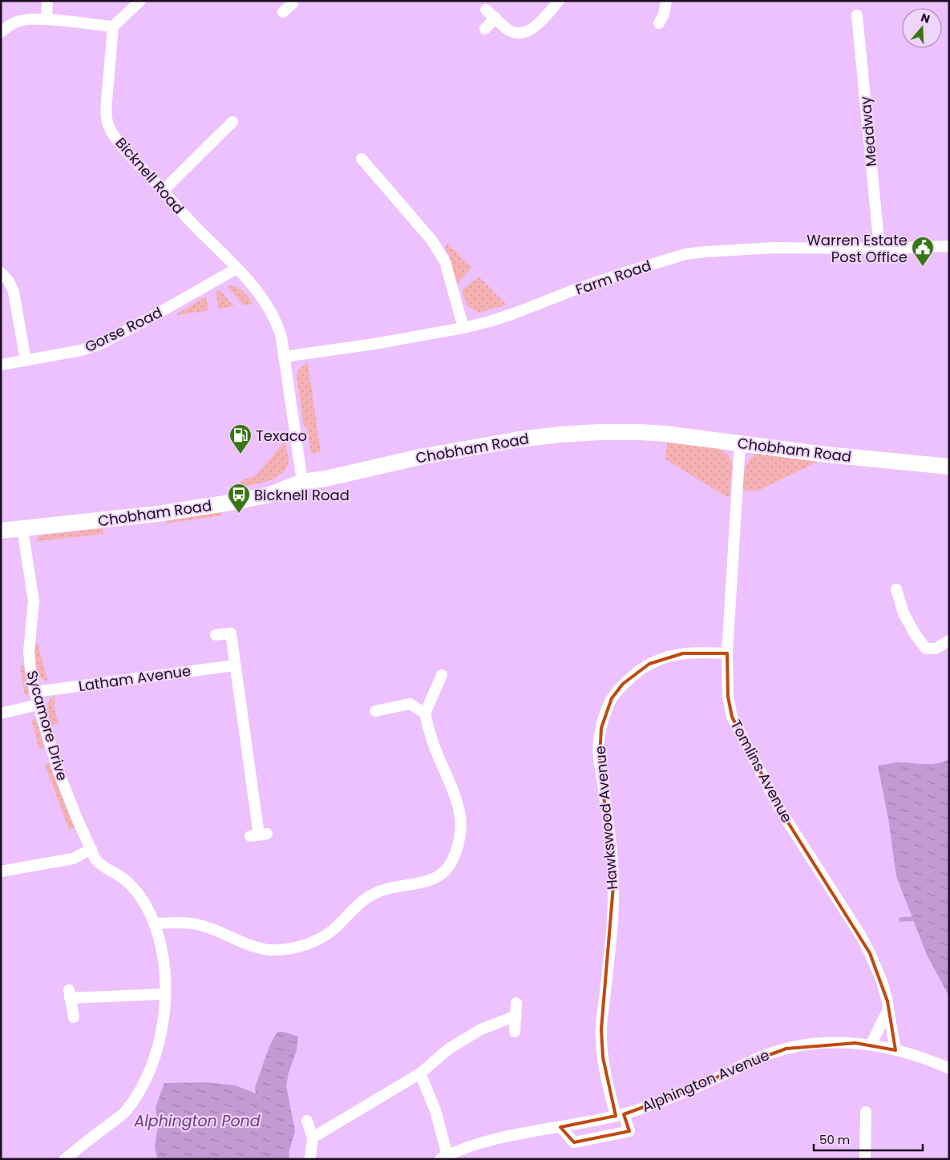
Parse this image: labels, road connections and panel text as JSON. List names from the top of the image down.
{
  "streets": {
    "main road": ["Chobham Road"],
    "street": [
      "Meadway",
      "Bicknell Road",
      "Farm Road",
      "Gorse Road",
      "Latham Avenue",
      "Sycamore Drive",
      "Tomlins Avenue",
      "Hawkswood Avenue",
      "Alphington Avenue"
    ]
  },
  "crossings": [
    ["Meadway", "Farm Road"],
    ["Bicknell Road", "Farm Road"],
    ["Bicknell Road", "Gorse Road"],
    ["Bicknell Road", "Chobham Road"],
    ["Chobham Road", "Sycamore Drive"],
    ["Chobham Road", "Tomlins Avenue"],
    ["Latham Avenue", "Sycamore Drive"],
    ["Tomlins Avenue", "Hawkswood Avenue"],
    ["Tomlins Avenue", "Alphington Avenue"],
    ["Hawkswood Avenue", "Alphington Avenue"]
  ],
  "water": ["Alphington Pond"],
  "places": {
    "public building": ["Warren Estate Post Office"],
    "fuel station": ["Texaco"],
    "bus stop": ["Bicknell Road"]
  },
  "scale_bar": "50 m",
  "north": "top"
}
